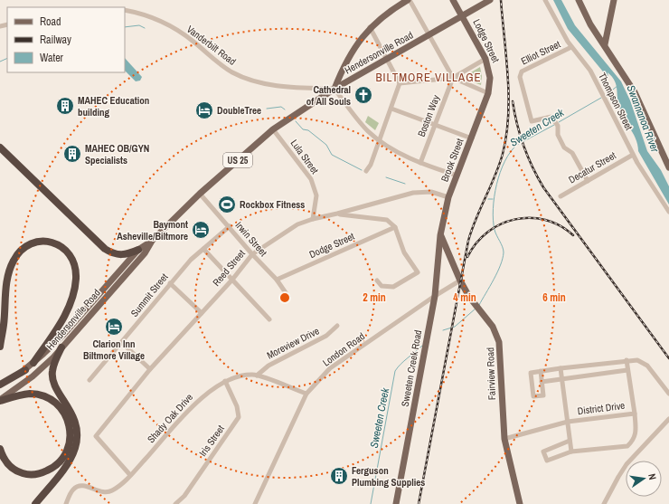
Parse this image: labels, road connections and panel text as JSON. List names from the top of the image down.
{
  "streets": {
    "main road": [
      "Lodge Street",
      "Hendersonville Road",
      "US 25",
      "Brook Street",
      "Sweeten Creek Road",
      "Fairview Road"
    ],
    "street": [
      "Vanderbilt Road",
      "Elliot Street",
      "Thompson Street",
      "Boston Way",
      "Lula Street",
      "Decatur Street",
      "Irwin Street",
      "Dodge Street",
      "Reed Street",
      "Summit Street",
      "Moreview Drive",
      "London Road",
      "District Drive",
      "Shady Oak Drive",
      "Iris Street"
    ]
  },
  "crossings": [
    ["Lodge Street", "Hendersonville Road"],
    ["Lodge Street", "Brook Street"],
    ["Vanderbilt Road", "Hendersonville Road"],
    ["Hendersonville Road", "Lula Street"],
    ["Hendersonville Road", "Irwin Street"],
    ["Elliot Street", "Thompson Street"],
    ["Elliot Street", "Decatur Street"],
    ["Thompson Street", "Decatur Street"],
    ["Lula Street", "Reed Street"],
    ["Brook Street", "Reed Street"],
    ["Brook Street", "Sweeten Creek Road"],
    ["Brook Street", "Fairview Road"],
    ["Irwin Street", "Dodge Street"],
    ["Irwin Street", "Reed Street"],
    ["Irwin Street", "Summit Street"],
    ["Reed Street", "Shady Oak Drive"],
    ["Moreview Drive", "Shady Oak Drive"],
    ["London Road", "Sweeten Creek Road"],
    ["London Road", "Fairview Road"],
    ["London Road", "Shady Oak Drive"],
    ["Sweeten Creek Road", "Fairview Road"],
    ["Fairview Road", "District Drive"],
    ["Shady Oak Drive", "Iris Street"]
  ],
  "districts": ["BILTMORE VILLAGE"],
  "water": ["Swannanoa River", "Sweeten Creek"],
  "places": {
    "church": ["Cathedral of All Souls"],
    "building": ["MAHEC Education building", "MAHEC OB/GYN Specialists", "Ferguson Plumbing Supplies"],
    "hotel": ["DoubleTree", "Baymont Asheville/Biltmore", "Clarion Inn Biltmore Village"],
    "sports": ["Rockbox Fitness"]
  },
  "legend": ["Road", "Railway", "Water"],
  "north": "right",
  "rings": ["2 min", "4 min", "6 min"]
}
